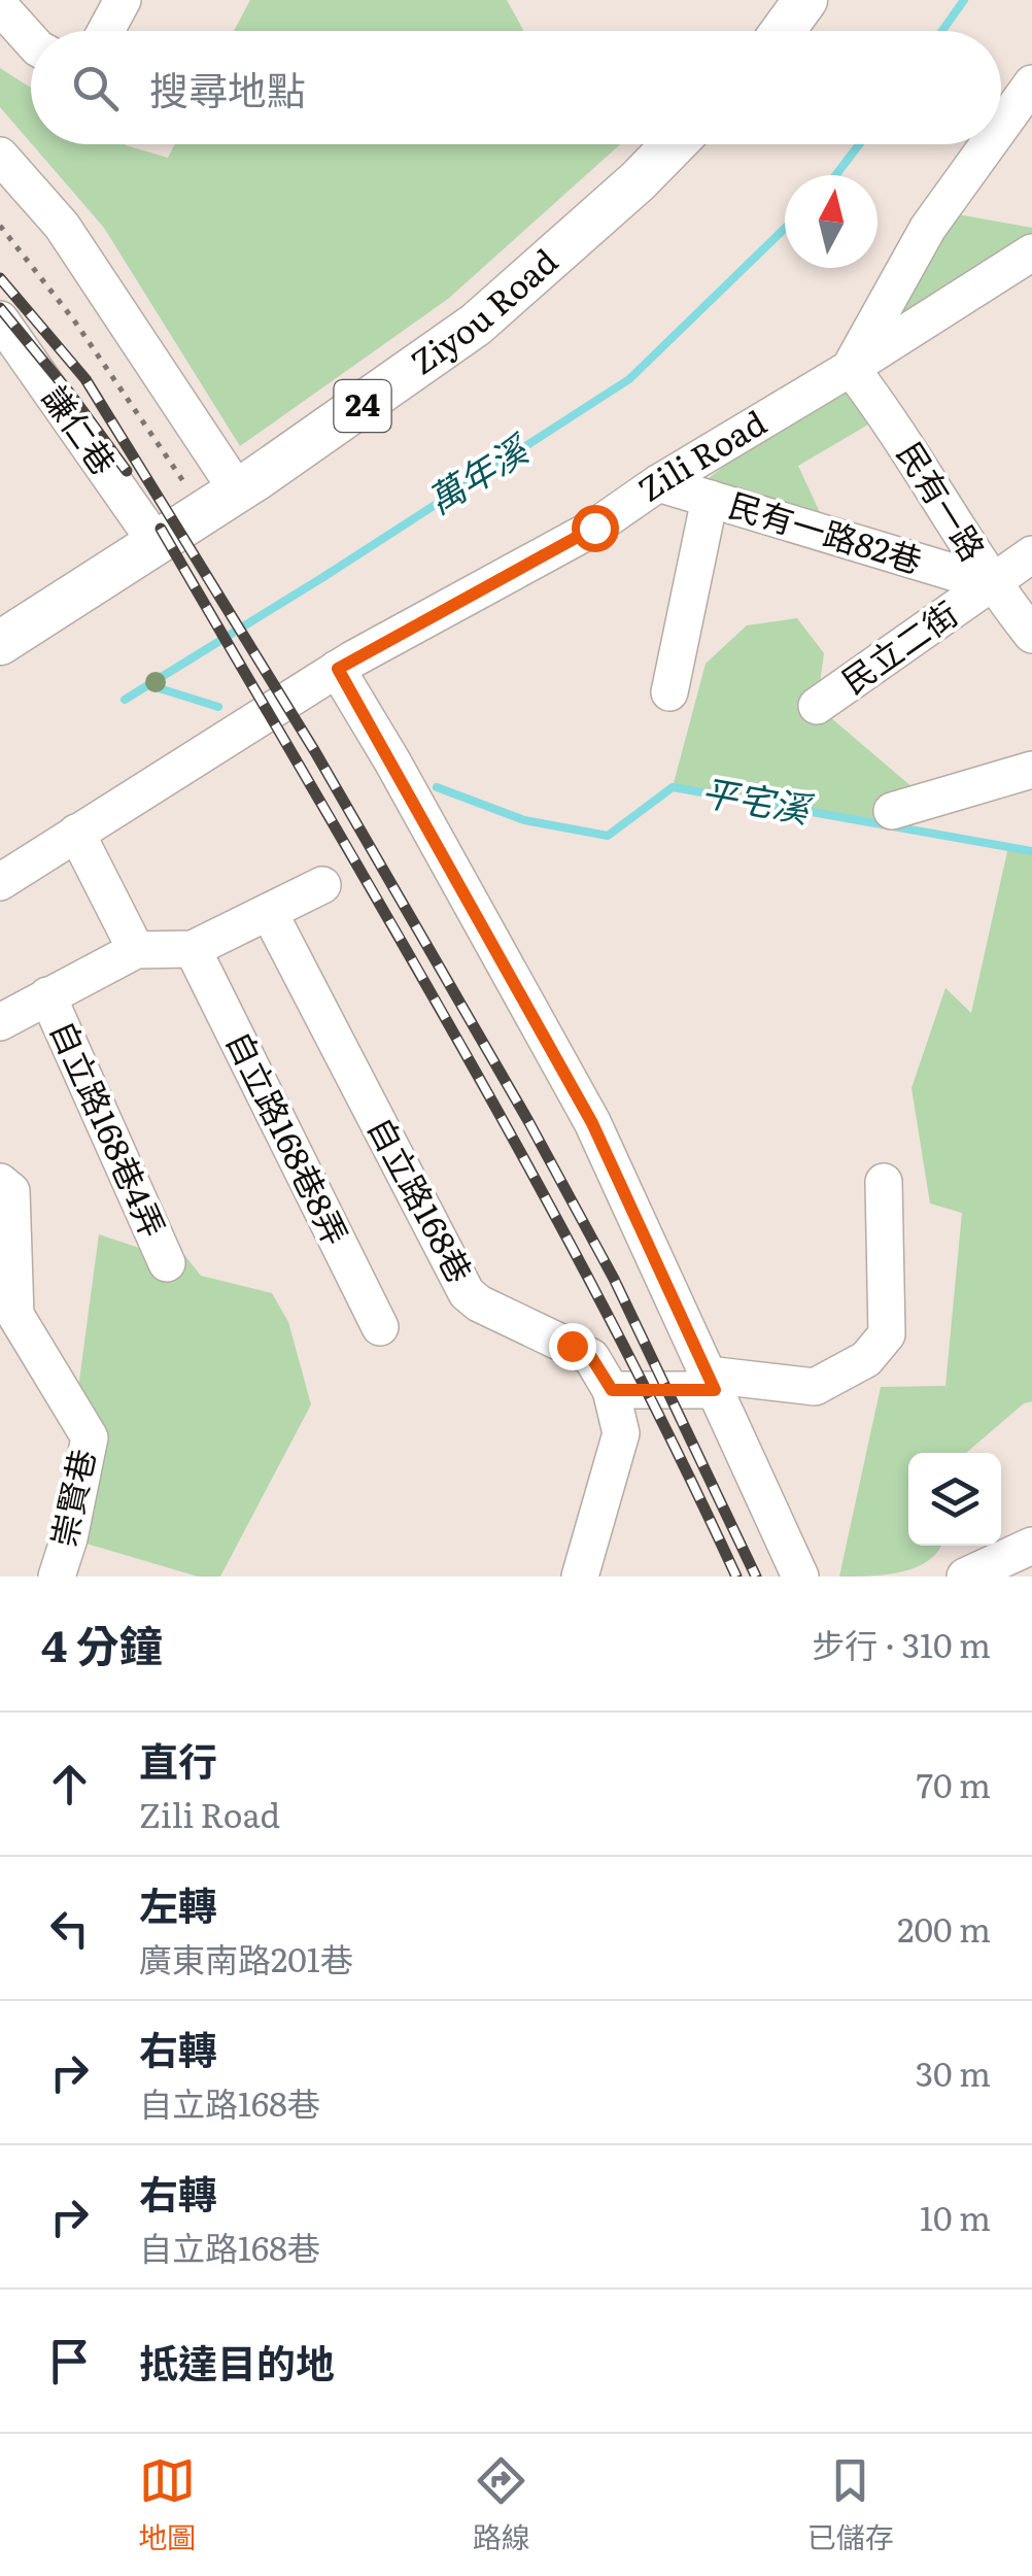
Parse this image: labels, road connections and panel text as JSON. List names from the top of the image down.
{
  "streets": {
    "main road": ["Ziyou Road", "24"],
    "street": [
      "謙仁巷",
      "Zili Road",
      "民有一路",
      "民有一路82巷",
      "民立二街",
      "自立路168巷4弄",
      "自立路168巷8弄",
      "自立路168巷",
      "崇賢巷"
    ]
  },
  "crossings": [
    ["Ziyou Road", "謙仁巷"],
    ["Zili Road", "民有一路"],
    ["Zili Road", "民有一路82巷"],
    ["民有一路", "民有一路82巷"],
    ["民有一路", "民立二街"],
    ["民有一路82巷", "民立二街"]
  ],
  "water": ["萬年溪", "平宅溪"],
  "north": "top",
  "page": {
    "search": "搜尋地點",
    "heading": ["4 分鐘", "步行 · 310 m"],
    "list": [
      ["直行", "Zili Road", "70 m"],
      ["左轉", "廣東南路201巷", "200 m"],
      ["右轉", "自立路168巷", "30 m"],
      ["右轉", "自立路168巷", "10 m"],
      "抵達目的地"
    ],
    "nav": ["地圖", "路線", "已儲存"]
  }
}
